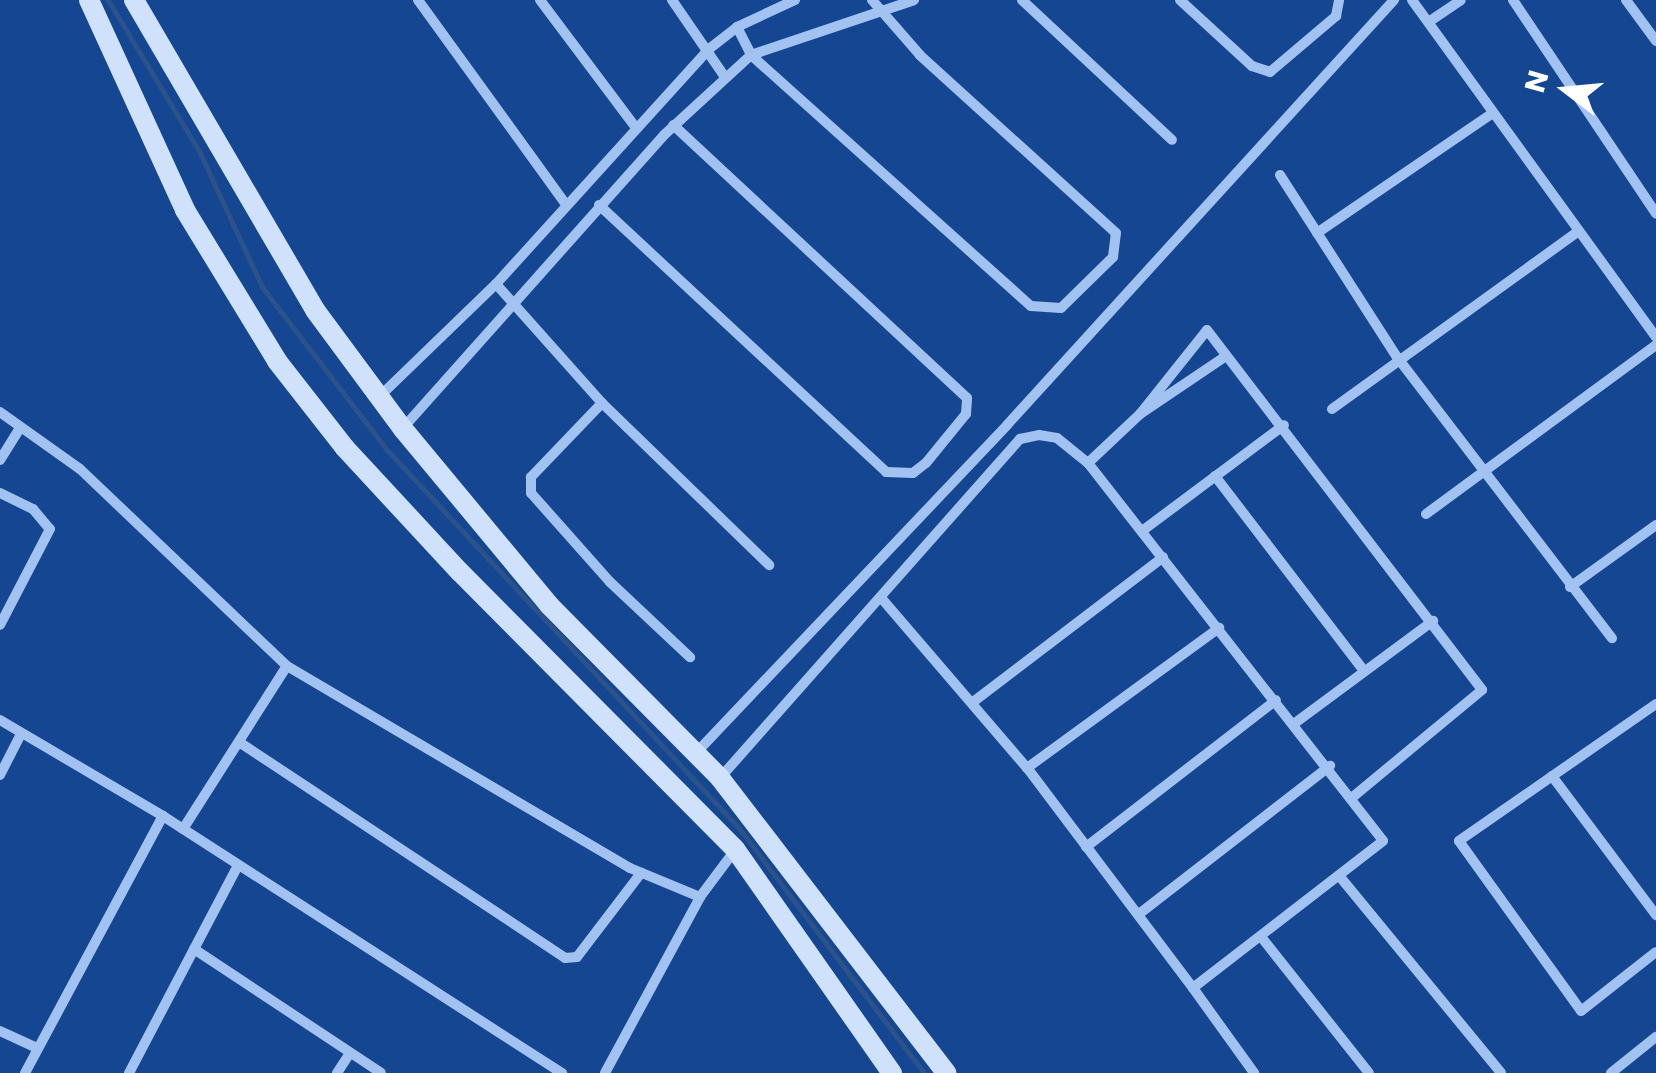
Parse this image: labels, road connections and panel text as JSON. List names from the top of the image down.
{
  "north": "left"
}
